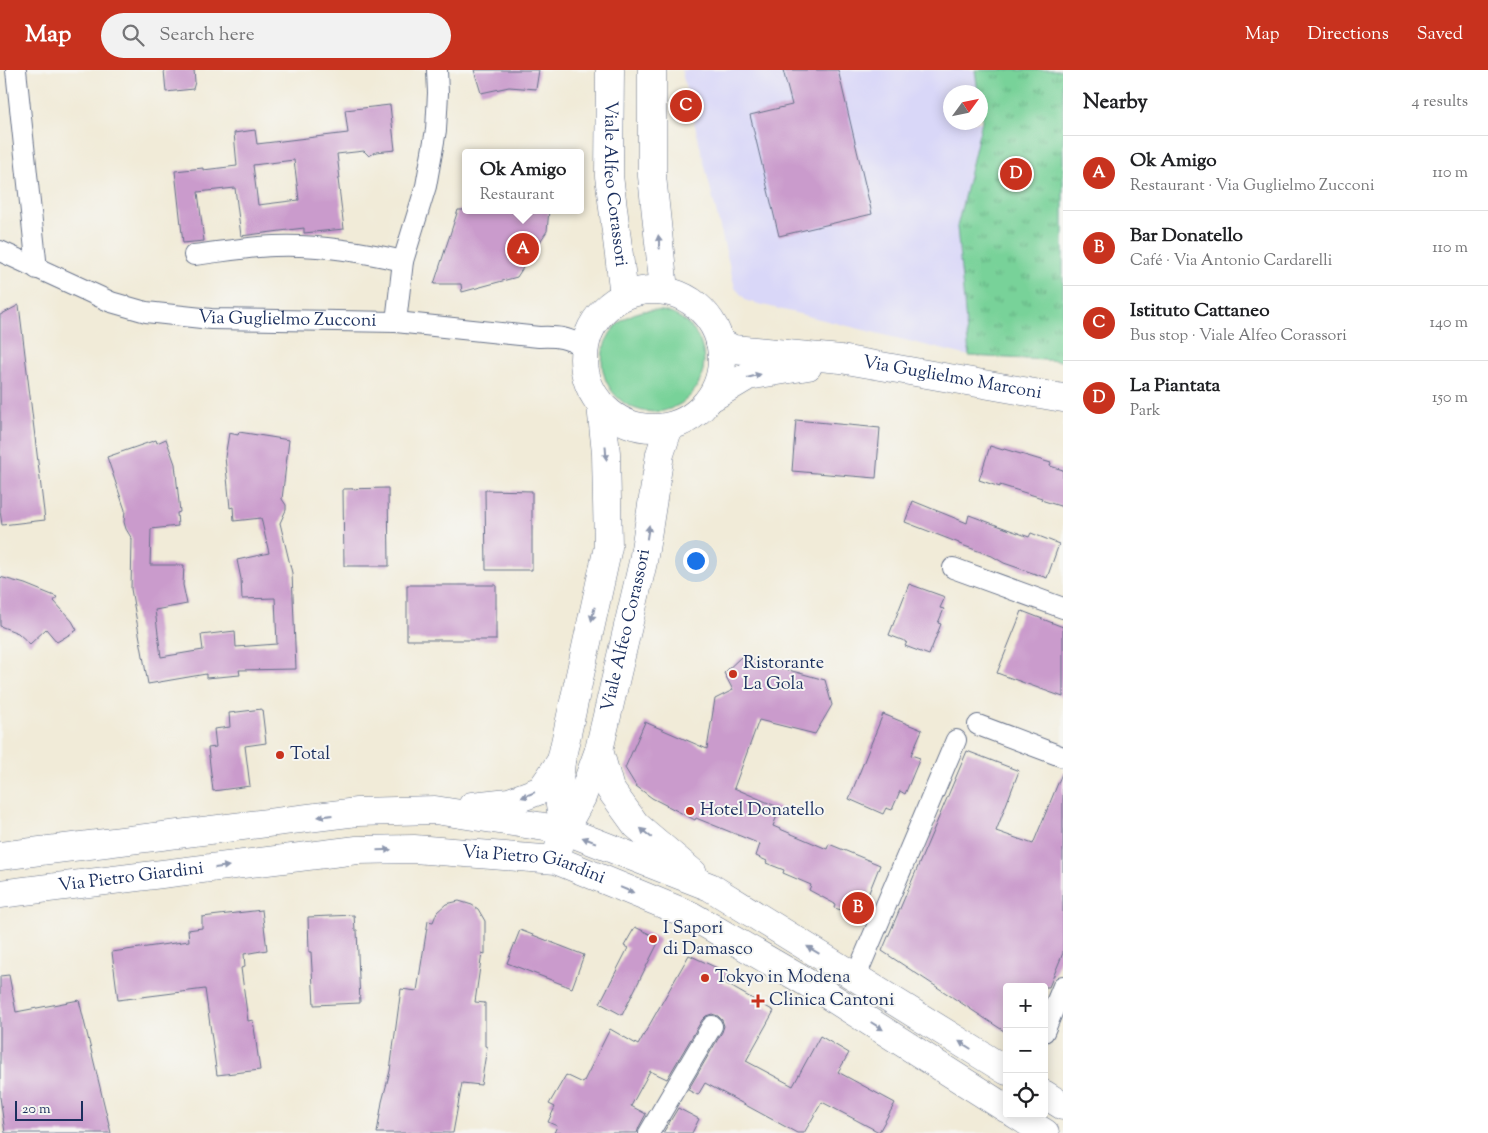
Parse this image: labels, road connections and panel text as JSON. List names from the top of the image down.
{
  "streets": {
    "street": [
      "Viale Alfeo Corassori",
      "Via Guglielmo Zucconi",
      "Via Guglielmo Marconi",
      "Via Pietro Giardini"
    ]
  },
  "crossings": [
    ["Viale Alfeo Corassori", "Via Guglielmo Zucconi"],
    ["Viale Alfeo Corassori", "Via Guglielmo Marconi"],
    ["Viale Alfeo Corassori", "Via Pietro Giardini"],
    ["Via Guglielmo Zucconi", "Via Guglielmo Marconi"]
  ],
  "places": {
    "other": [
      "Ristorante La Gola",
      "Total",
      "Hotel Donatello",
      "I Sapori di Damasco",
      "Tokyo in Modena"
    ],
    "health": ["Clinica Cantoni"]
  },
  "scale_bar": "20 m",
  "north": "top right",
  "page": {
    "header": "Map",
    "search": "Search here",
    "nav": ["Map", "Directions", "Saved"],
    "heading": ["Nearby", "4 results"],
    "pins": [
      "C",
      "D",
      "A",
      "B"
    ],
    "list": [
      {
        "mark": "A",
        "name": "Ok Amigo",
        "note": "Restaurant · Via Guglielmo Zucconi",
        "value": "110 m"
      },
      {
        "mark": "B",
        "name": "Bar Donatello",
        "note": "Café · Via Antonio Cardarelli",
        "value": "110 m"
      },
      {
        "mark": "C",
        "name": "Istituto Cattaneo",
        "note": "Bus stop · Viale Alfeo Corassori",
        "value": "140 m"
      },
      {
        "mark": "D",
        "name": "La Piantata",
        "note": "Park",
        "value": "150 m"
      }
    ],
    "popup": ["Ok Amigo", "Restaurant"],
    "map_buttons": ["+", "−"],
    "scale": "20 m"
  }
}
